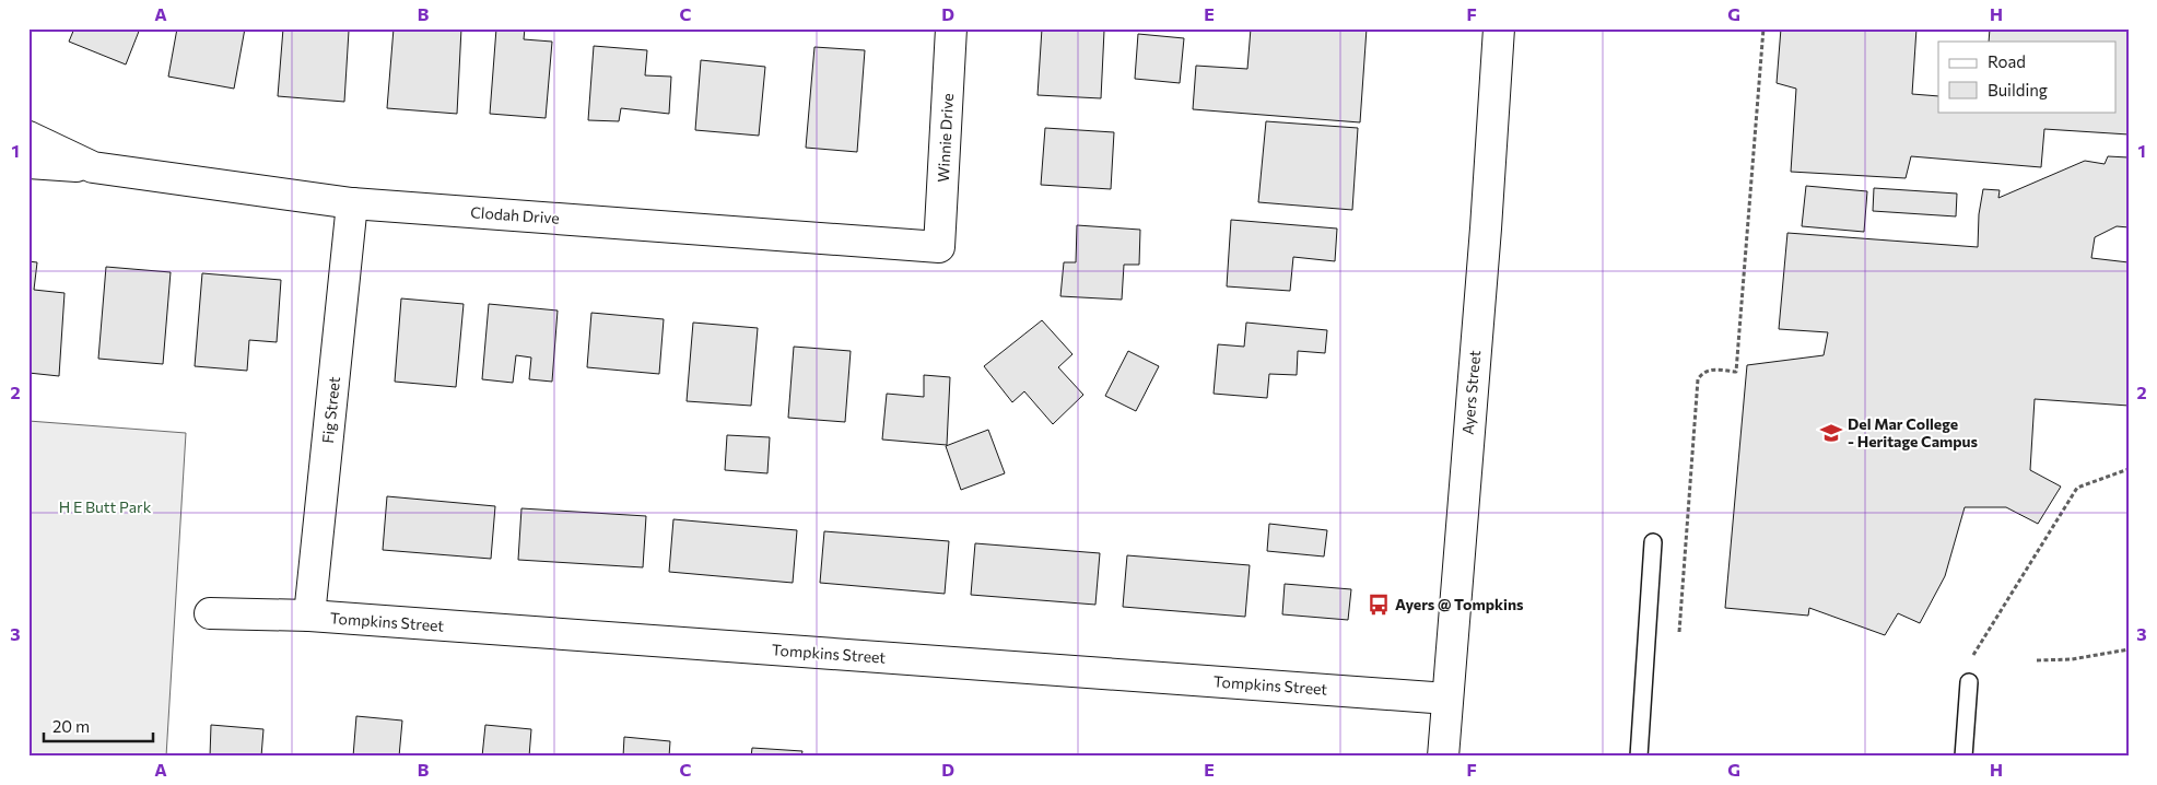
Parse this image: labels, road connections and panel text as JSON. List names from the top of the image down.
{
  "streets": {
    "street": [
      "Winnie Drive",
      "Clodah Drive",
      "Ayers Street",
      "Fig Street",
      "Tompkins Street"
    ]
  },
  "crossings": [
    ["Winnie Drive", "Clodah Drive"],
    ["Clodah Drive", "Fig Street"],
    ["Ayers Street", "Tompkins Street"],
    ["Fig Street", "Tompkins Street"]
  ],
  "parks": ["H E Butt Park"],
  "places": {
    "school or university": ["Del Mar College - Heritage Campus"],
    "bus stop": ["Ayers @ Tompkins"]
  },
  "legend": ["Road", "Building"],
  "scale_bar": "20 m",
  "grid": {
    "columns": [
      "A",
      "B",
      "C",
      "D",
      "E",
      "F",
      "G",
      "H"
    ],
    "rows": ["1", "2", "3"]
  }
}
